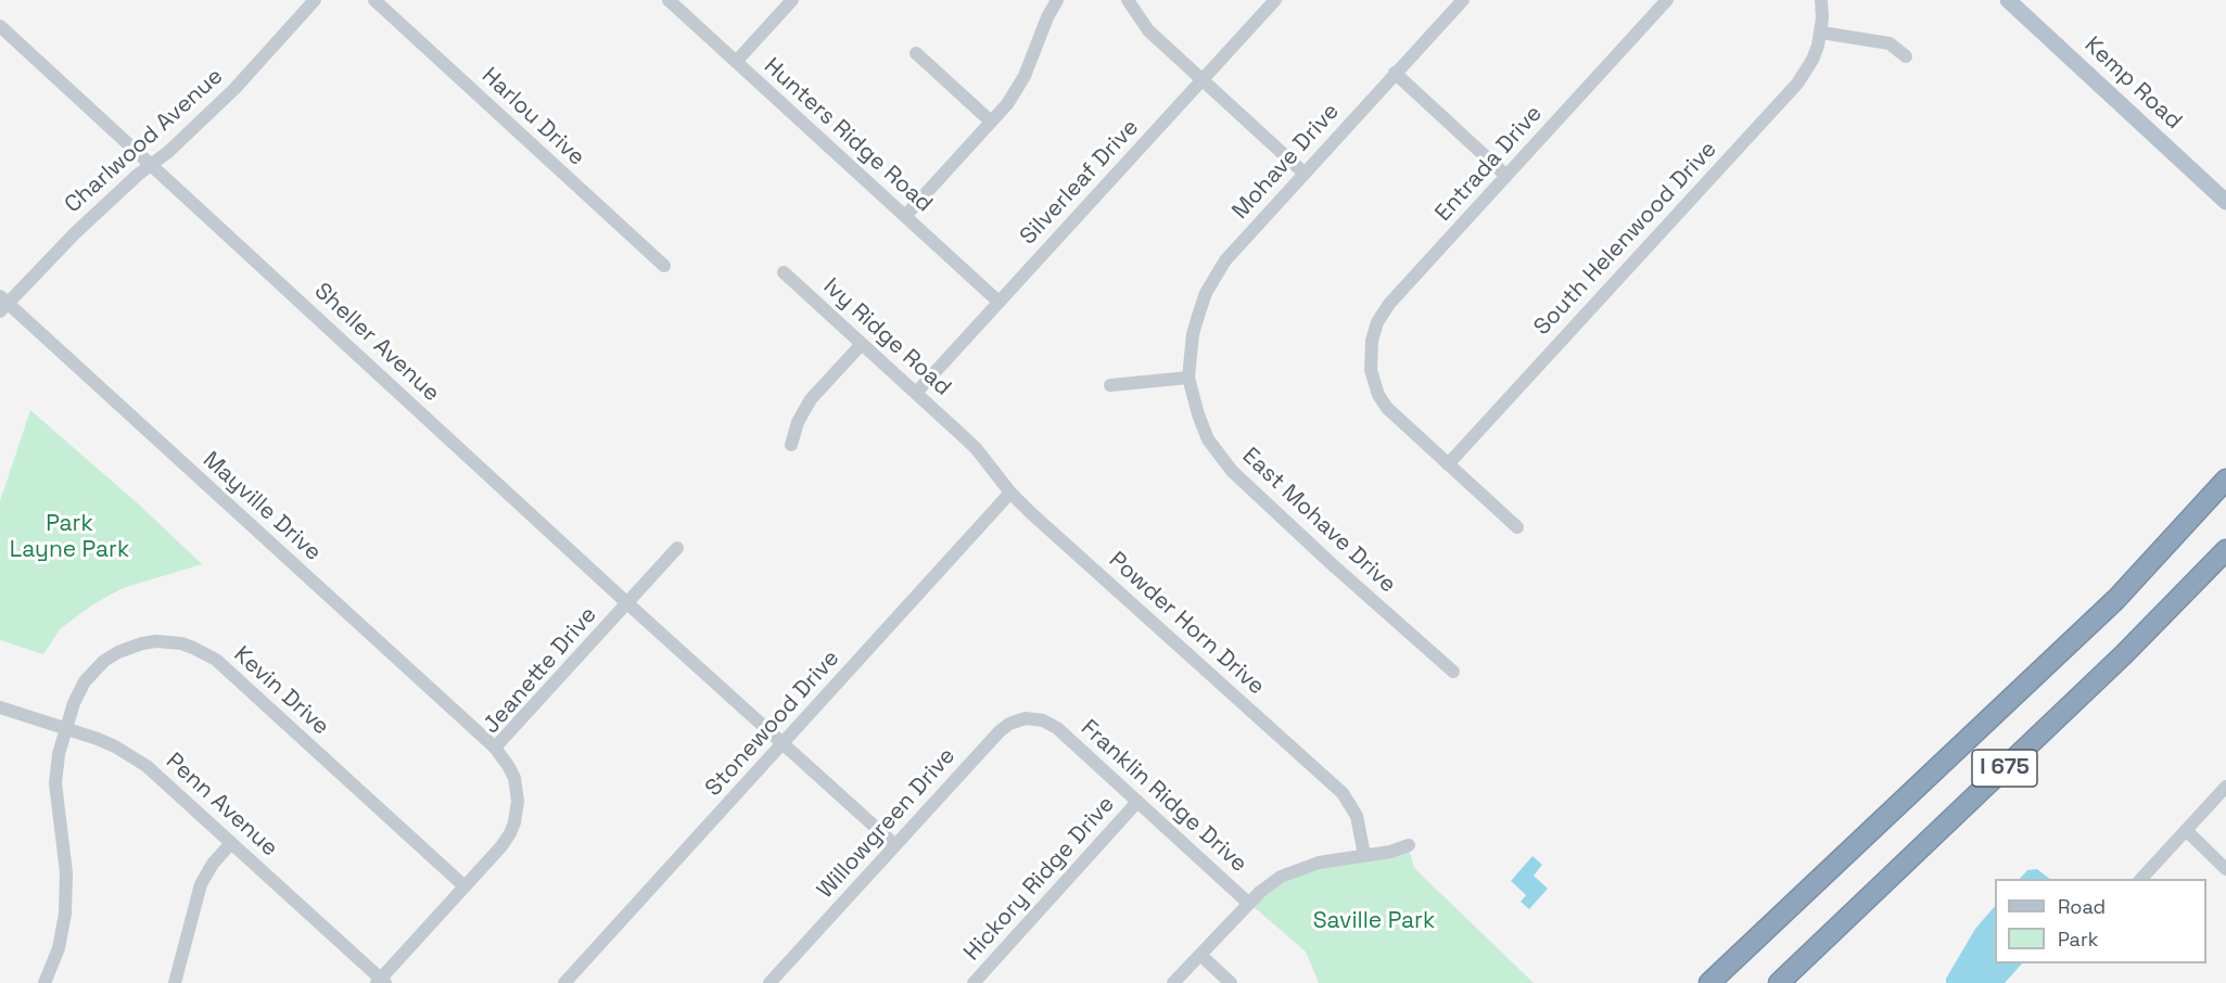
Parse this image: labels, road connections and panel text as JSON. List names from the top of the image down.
{
  "streets": {
    "highway": ["I 675"],
    "main road": ["Kemp Road"],
    "street": [
      "Harlou Drive",
      "Hunters Ridge Road",
      "Charlwood Avenue",
      "Mohave Drive",
      "Entrada Drive",
      "Silverleaf Drive",
      "South Helenwood Drive",
      "Ivy Ridge Road",
      "Sheller Avenue",
      "Mayville Drive",
      "East Mohave Drive",
      "Powder Horn Drive",
      "Jeanette Drive",
      "Kevin Drive",
      "Stonewood Drive",
      "Franklin Ridge Drive",
      "Penn Avenue",
      "Willowgreen Drive",
      "Hickory Ridge Drive"
    ]
  },
  "crossings": [
    ["Hunters Ridge Road", "Silverleaf Drive"],
    ["Charlwood Avenue", "Sheller Avenue"],
    ["Charlwood Avenue", "Mayville Drive"],
    ["Mohave Drive", "East Mohave Drive"],
    ["Entrada Drive", "South Helenwood Drive"],
    ["Silverleaf Drive", "Ivy Ridge Road"],
    ["Ivy Ridge Road", "Powder Horn Drive"],
    ["Sheller Avenue", "Jeanette Drive"],
    ["Sheller Avenue", "Stonewood Drive"],
    ["Sheller Avenue", "Willowgreen Drive"],
    ["Mayville Drive", "Jeanette Drive"],
    ["Powder Horn Drive", "Stonewood Drive"],
    ["Jeanette Drive", "Kevin Drive"],
    ["Jeanette Drive", "Penn Avenue"],
    ["Kevin Drive", "Penn Avenue"],
    ["Franklin Ridge Drive", "Willowgreen Drive"],
    ["Franklin Ridge Drive", "Hickory Ridge Drive"]
  ],
  "parks": ["Park Layne Park", "Saville Park"],
  "legend": ["Road", "Park"]
}
